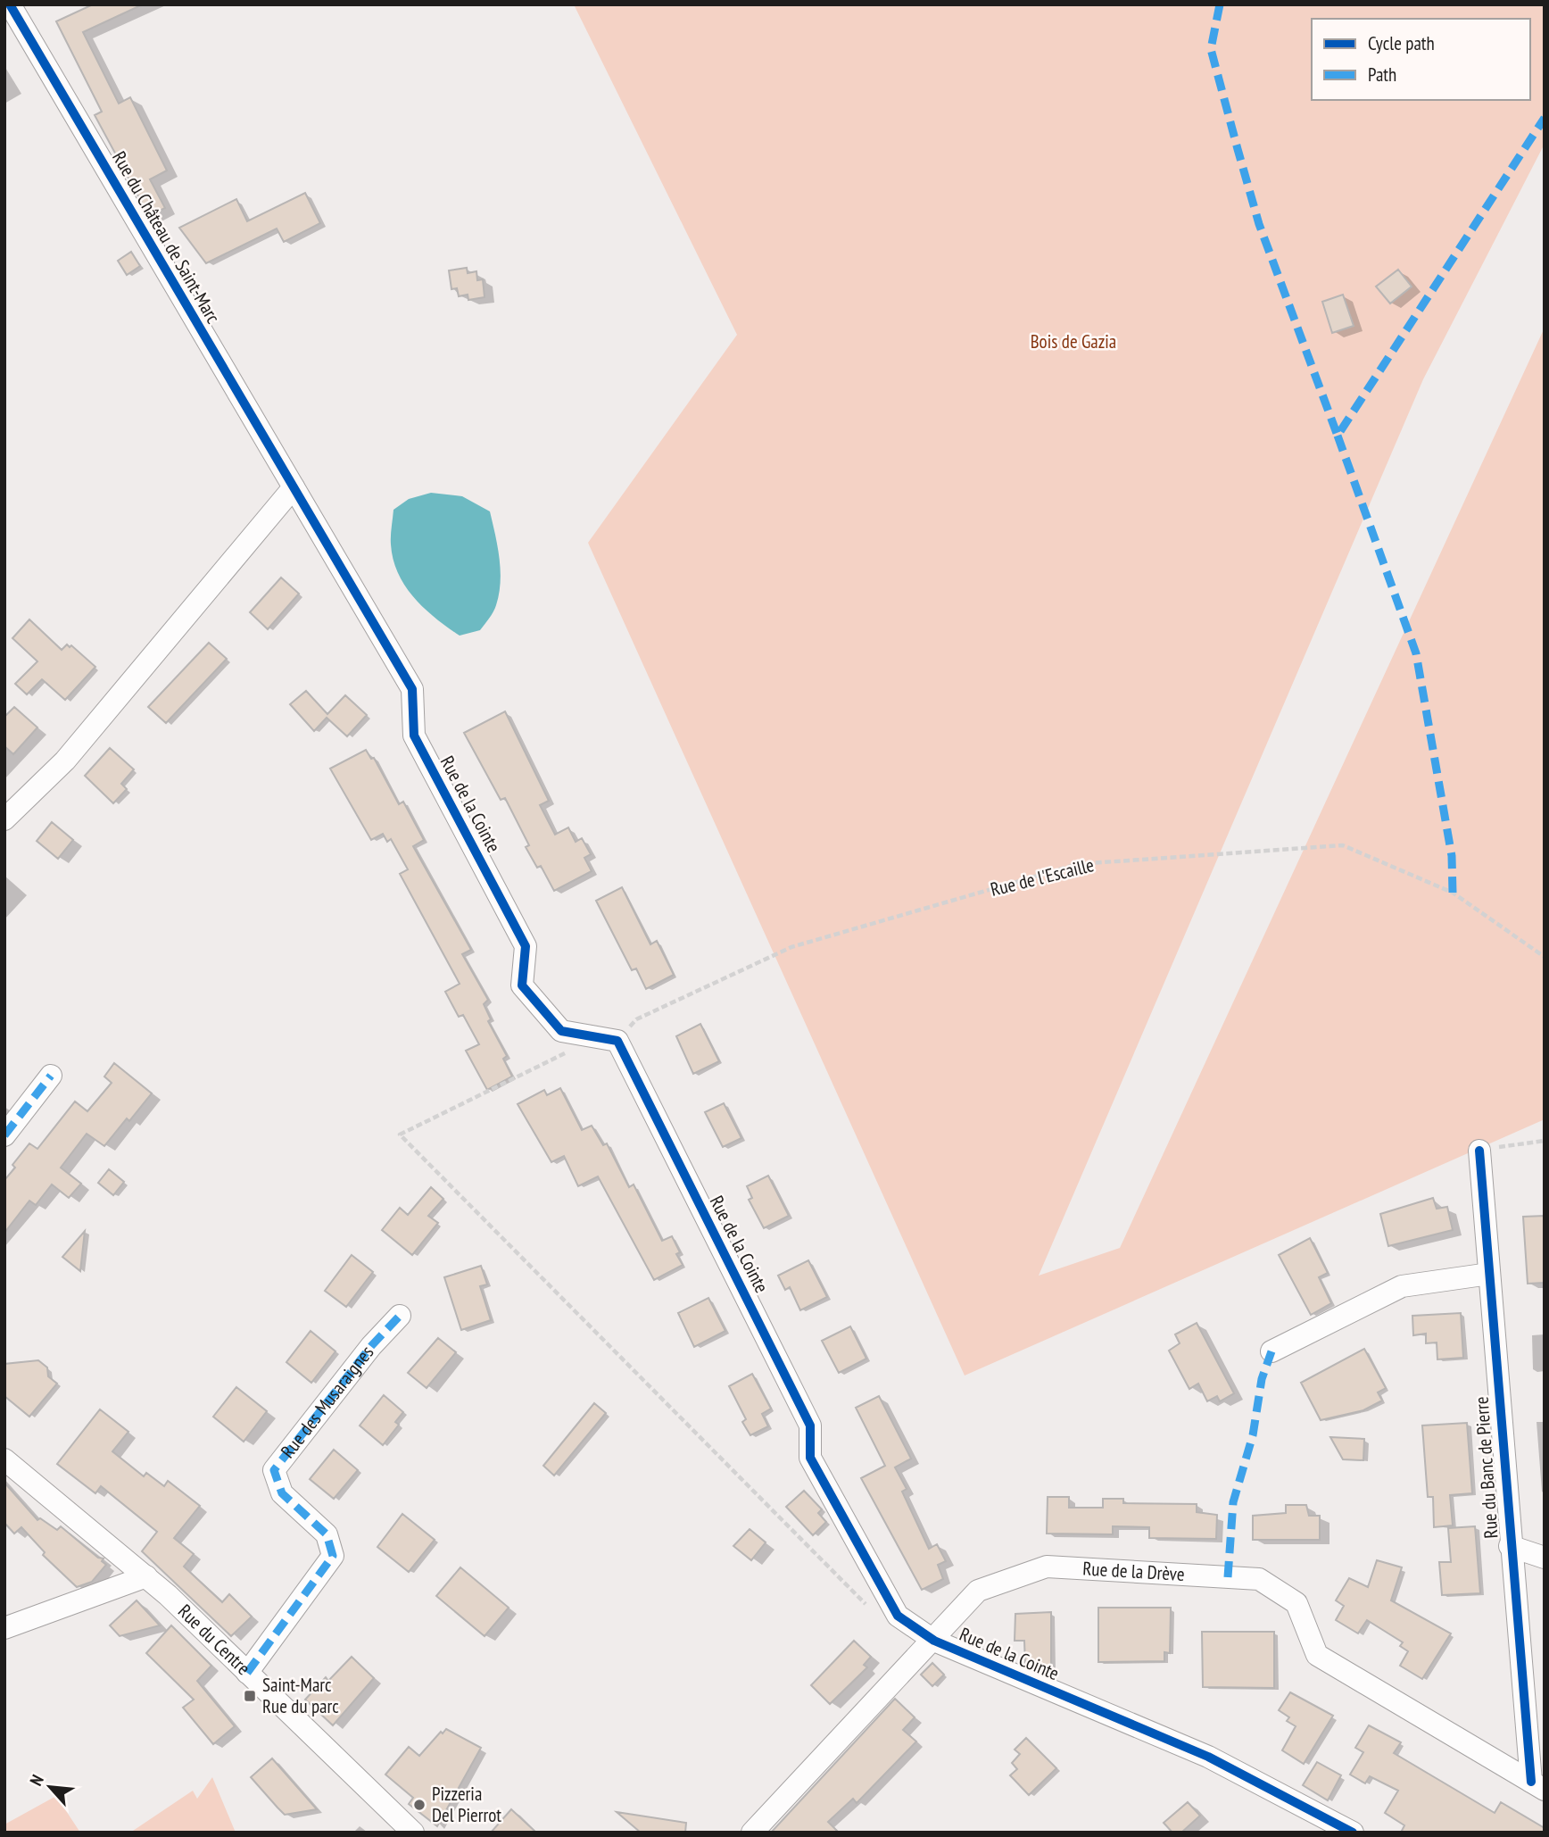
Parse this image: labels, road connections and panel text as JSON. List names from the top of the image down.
{
  "streets": {
    "street": [
      "Rue du Château de Saint-Marc",
      "Rue de la Cointe",
      "Rue des Musaraignes",
      "Rue du Banc de Pierre",
      "Rue de la Drève",
      "Rue du Centre"
    ],
    "path": ["Rue de l'Escaille"]
  },
  "crossings": [
    ["Rue du Château de Saint-Marc", "Rue de la Cointe"],
    ["Rue de la Cointe", "Rue de l'Escaille"],
    ["Rue de la Cointe", "Rue de la Drève"],
    ["Rue des Musaraignes", "Rue du Centre"],
    ["Rue du Banc de Pierre", "Rue de la Drève"]
  ],
  "parks": ["Bois de Gazia"],
  "places": {
    "transit": ["Saint-Marc Rue du parc"],
    "other": ["Pizzeria Del Pierrot"]
  },
  "legend": ["Cycle path", "Path"],
  "north": "top left"
}
